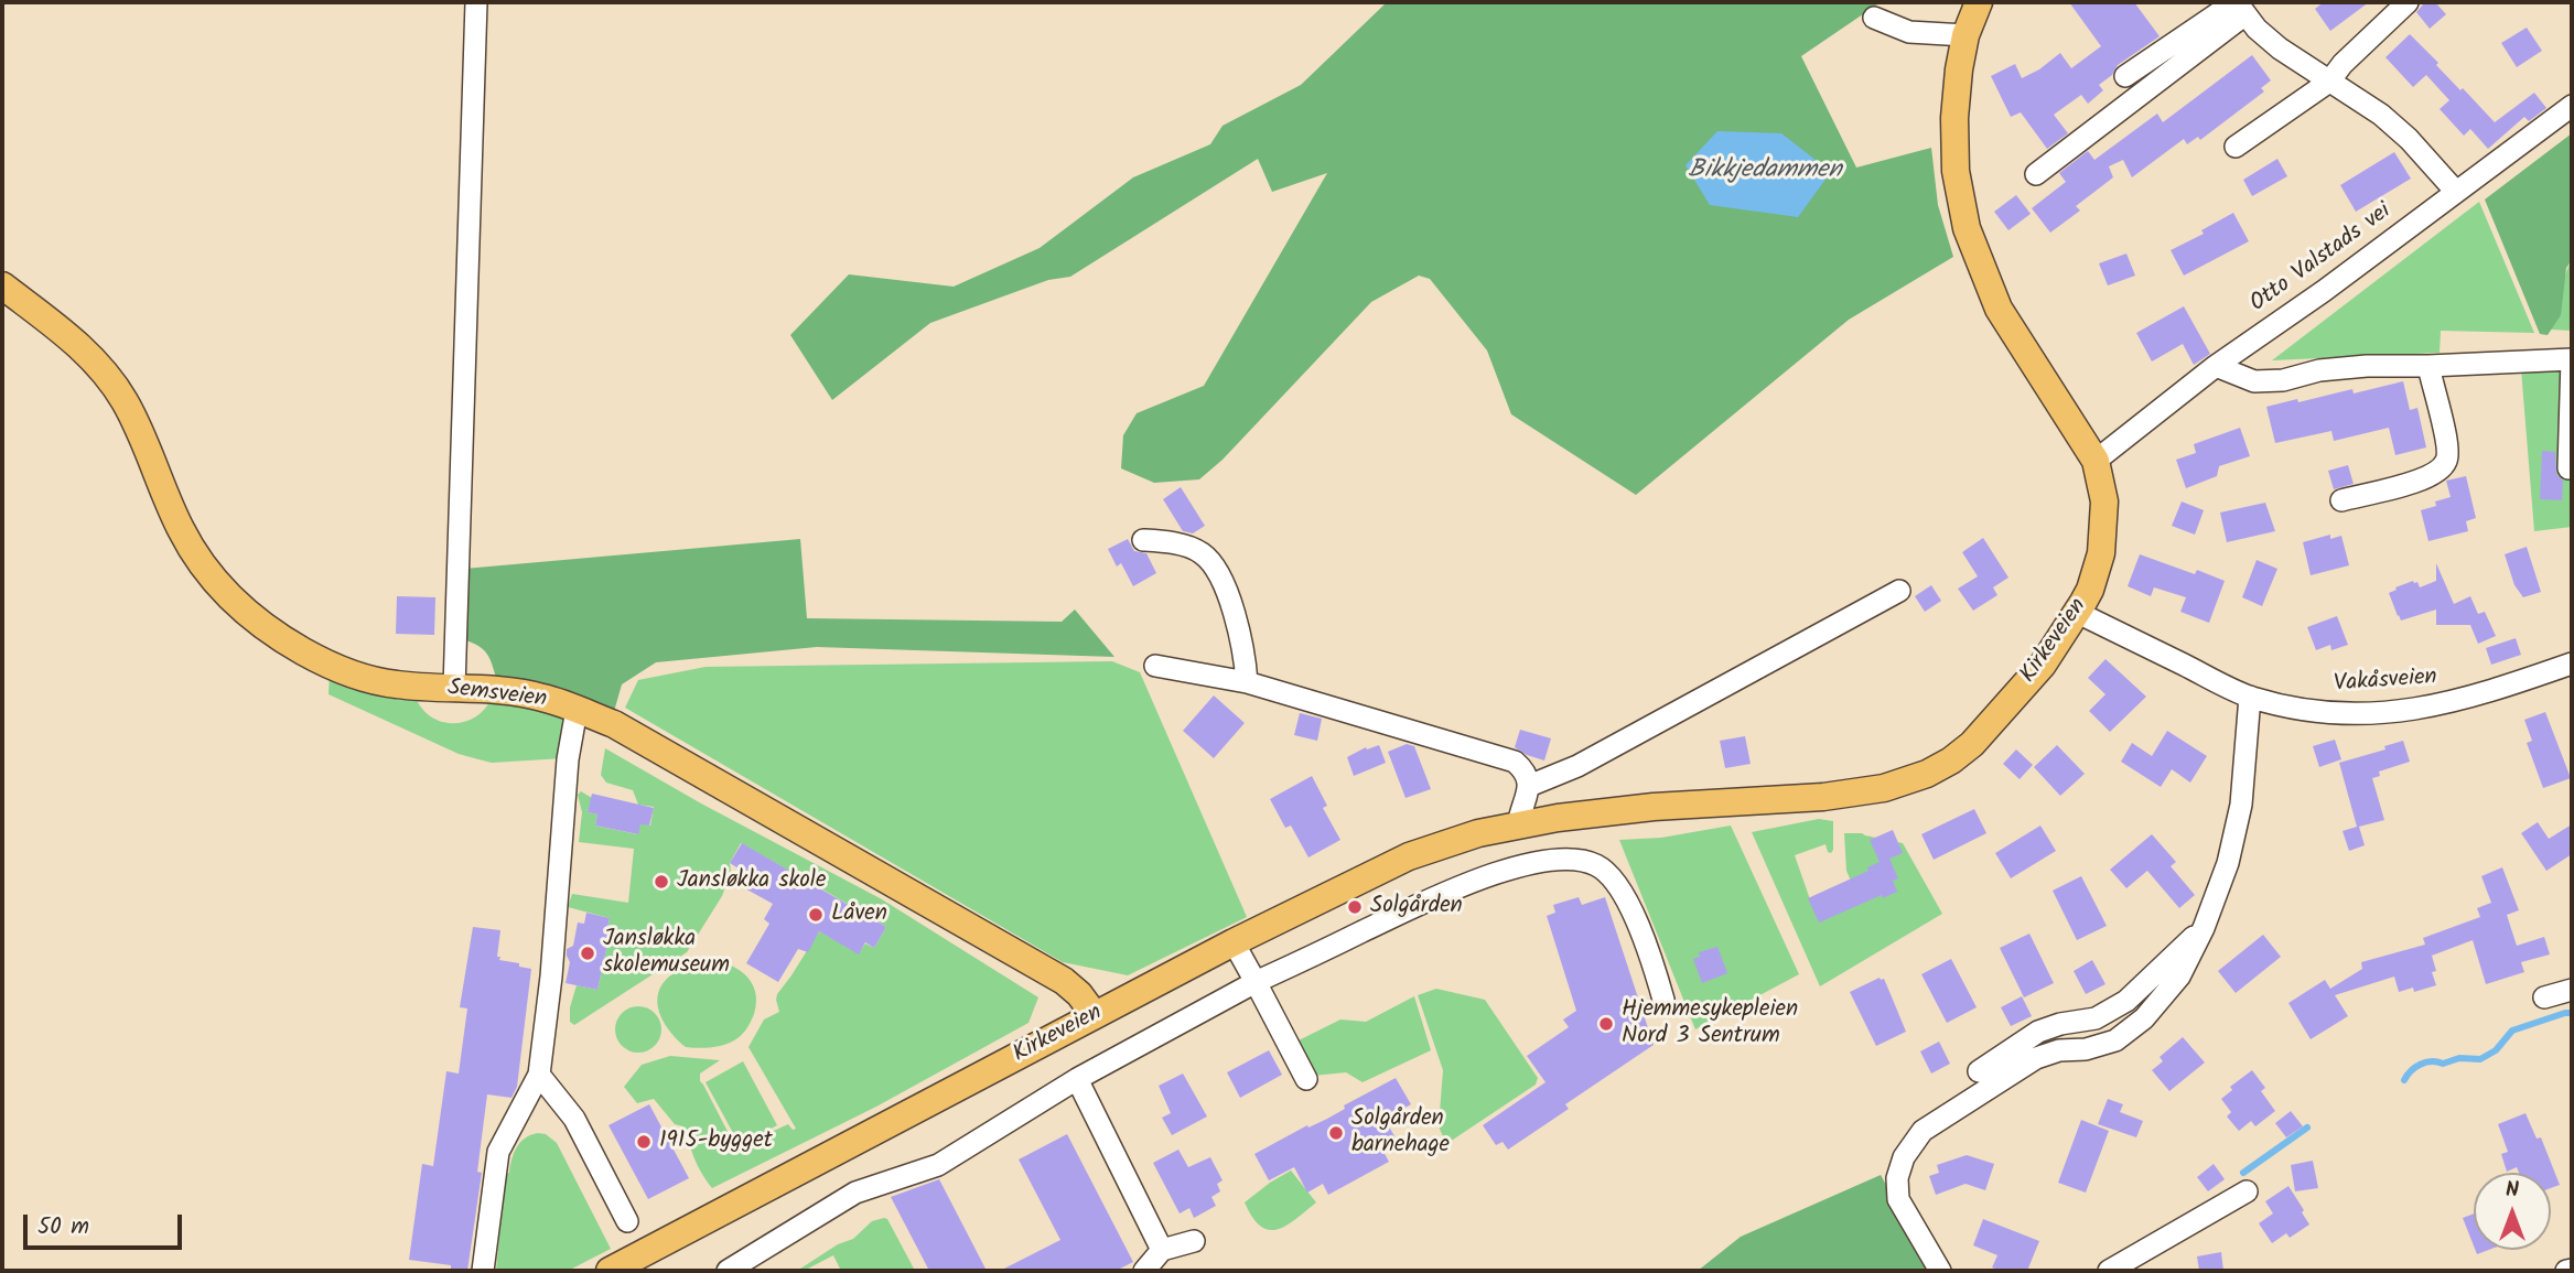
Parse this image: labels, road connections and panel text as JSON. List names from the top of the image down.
{
  "streets": {
    "main road": ["Kirkeveien", "Semsveien"],
    "street": ["Otto Valstads vei", "Vakåsveien"]
  },
  "crossings": [
    ["Otto Valstads vei", "Kirkeveien"],
    ["Kirkeveien", "Vakåsveien"],
    ["Kirkeveien", "Semsveien"]
  ],
  "water": ["Bikkjedammen"],
  "places": [
    "Jansløkka skole",
    "Solgården",
    "Låven",
    "Jansløkka skolemuseum",
    "Hjemmesykepleien Nord 3 Sentrum",
    "Solgården barnehage",
    "1915-bygget"
  ],
  "scale_bar": "50 m",
  "north": "top"
}
